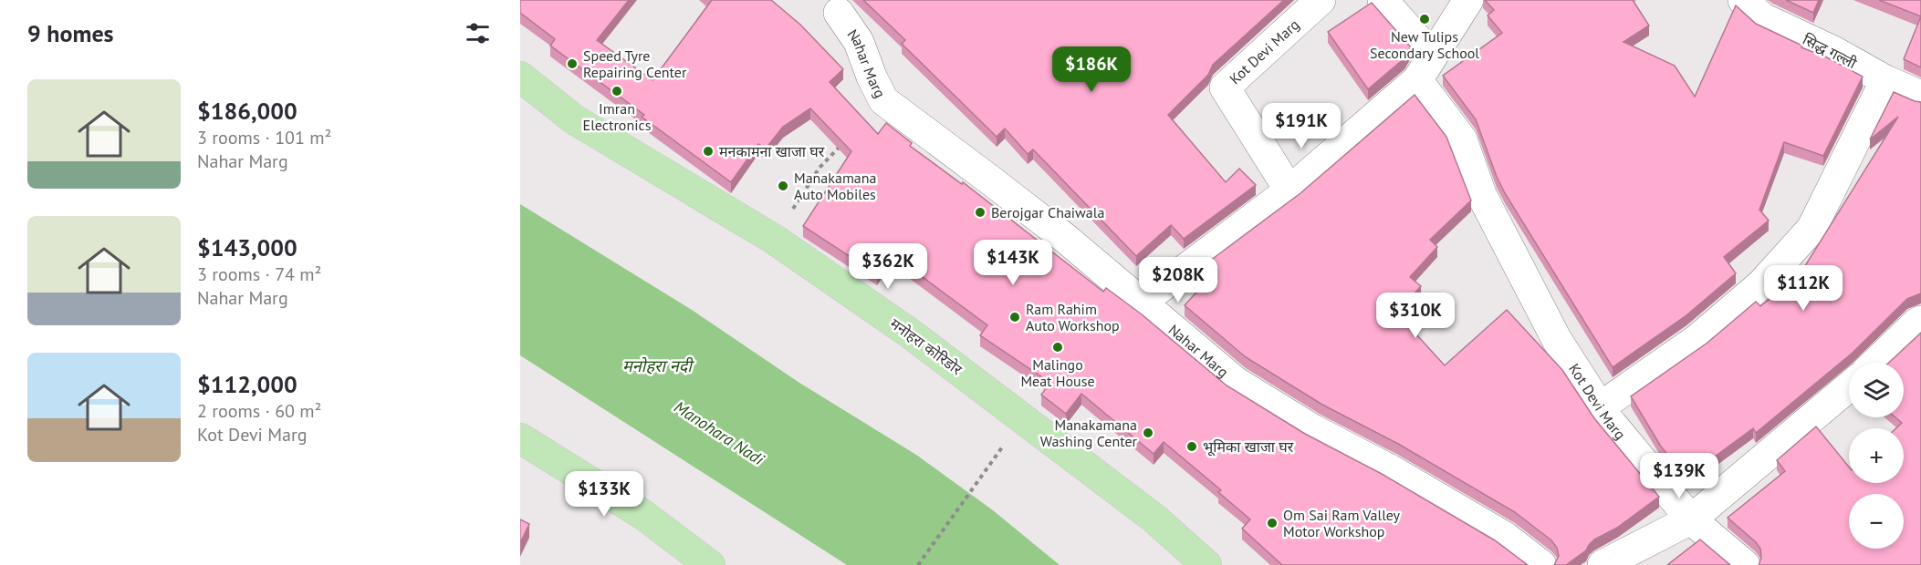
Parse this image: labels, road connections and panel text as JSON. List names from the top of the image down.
{
  "streets": {
    "main road": ["मनोहरा कोरिडोर"],
    "street": ["सिद्ध गल्ली", "Kot Devi Marg", "Nahar Marg"]
  },
  "water": ["मनोहरा नदी", "Manohara Nadi"],
  "places": [
    "New Tulips Secondary School",
    "Speed Tyre Repairing Center",
    "Imran Electronics",
    "मनकामना खाजा घर",
    "Manakamana Auto Mobiles",
    "Berojgar Chaiwala",
    "Ram Rahim Auto Workshop",
    "Malingo Meat House",
    "Manakamana Washing Center",
    "भूमिका खाजा घर",
    "Om Sai Ram Valley Motor Workshop"
  ],
  "page": {
    "heading": "9 homes",
    "price": [
      "$186K",
      "$191K",
      "$143K",
      "$362K",
      "$208K",
      "$112K",
      "$310K",
      "$139K",
      "$133K"
    ],
    "list": [
      {
        "name": "$186,000",
        "note": "3 rooms · 101 m² · Nahar Marg"
      },
      {
        "name": "$143,000",
        "note": "3 rooms · 74 m² · Nahar Marg"
      },
      {
        "name": "$112,000",
        "note": "2 rooms · 60 m² · Kot Devi Marg"
      }
    ],
    "map_buttons": ["+", "−"]
  }
}
